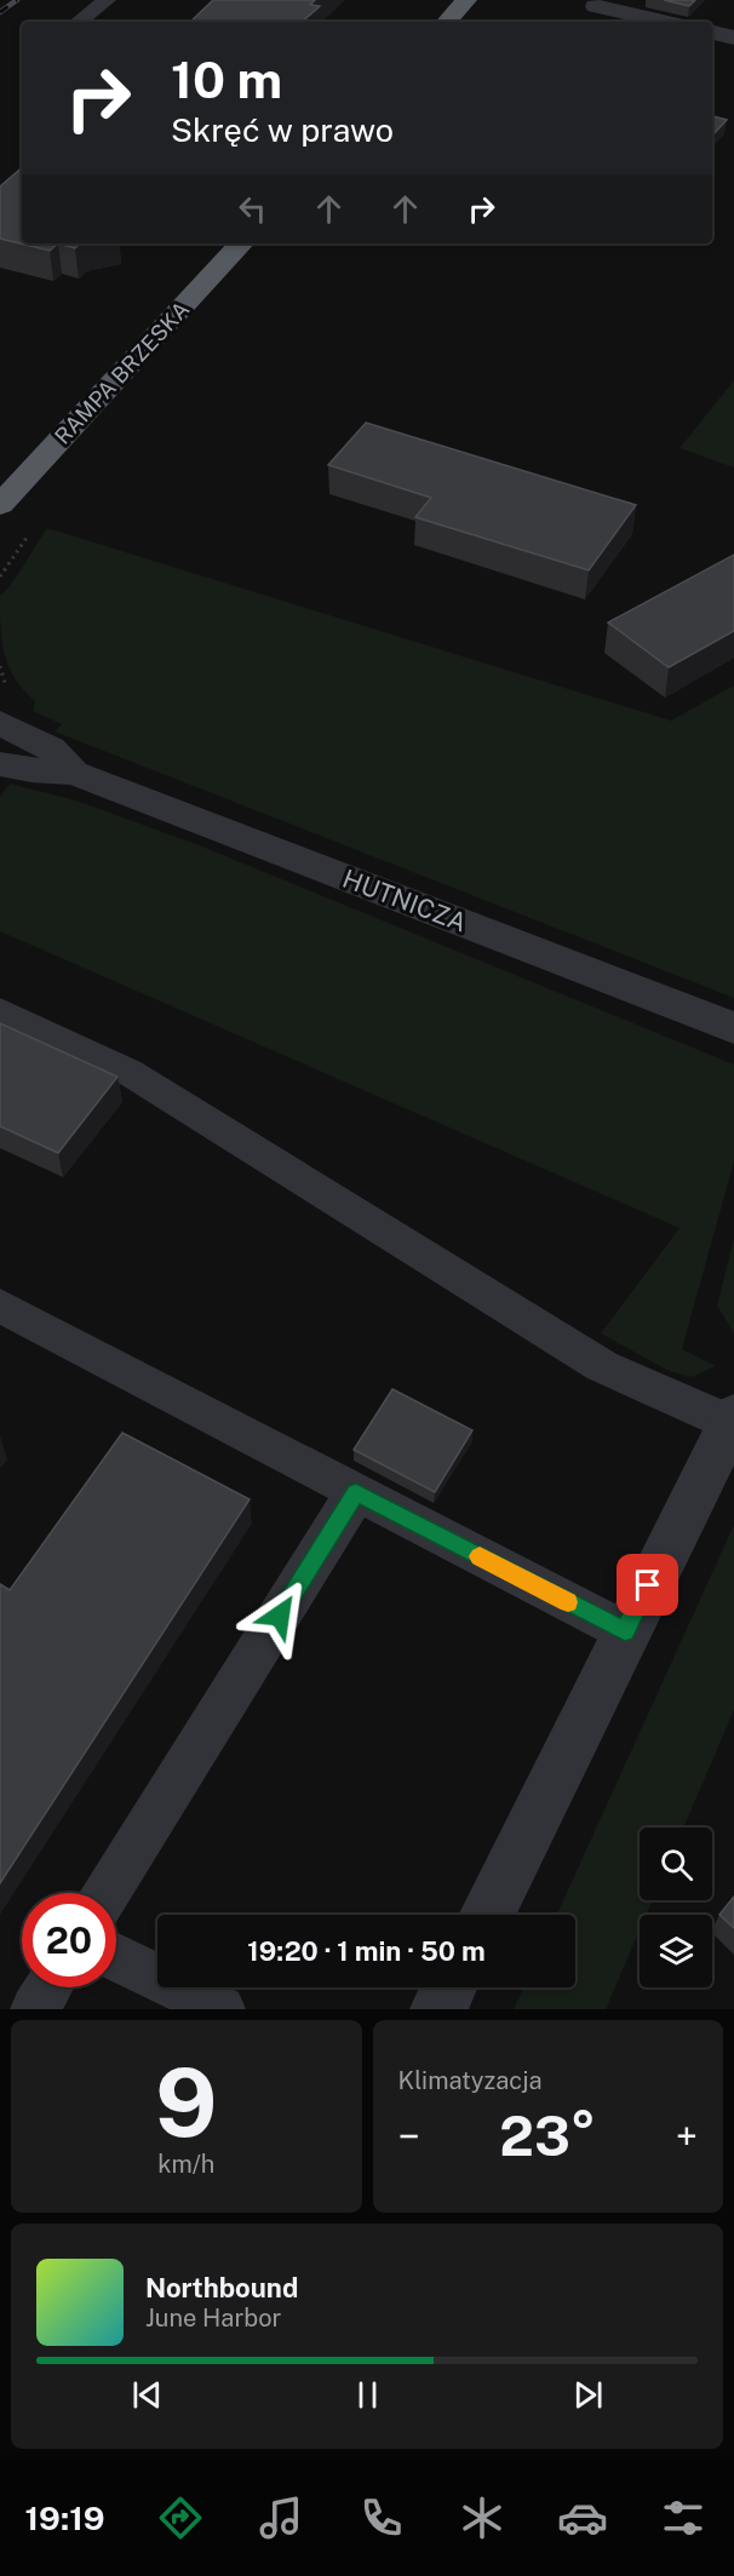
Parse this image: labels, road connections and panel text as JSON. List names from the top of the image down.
{
  "streets": {
    "highway": ["RAMPA BRZESKA"],
    "street": ["HUTNICZA"]
  },
  "page": {
    "turn": ["10 m", "Skręć w prawo"],
    "limit": "20",
    "trip": "19:20 · 1 min · 50 m",
    "tile": [
      ["9", "km/h"],
      "Klimatyzacja"
    ],
    "heat": ["−", "23°", "+"],
    "song": ["Northbound", "June Harbor"],
    "tabs": "19:19"
  }
}
